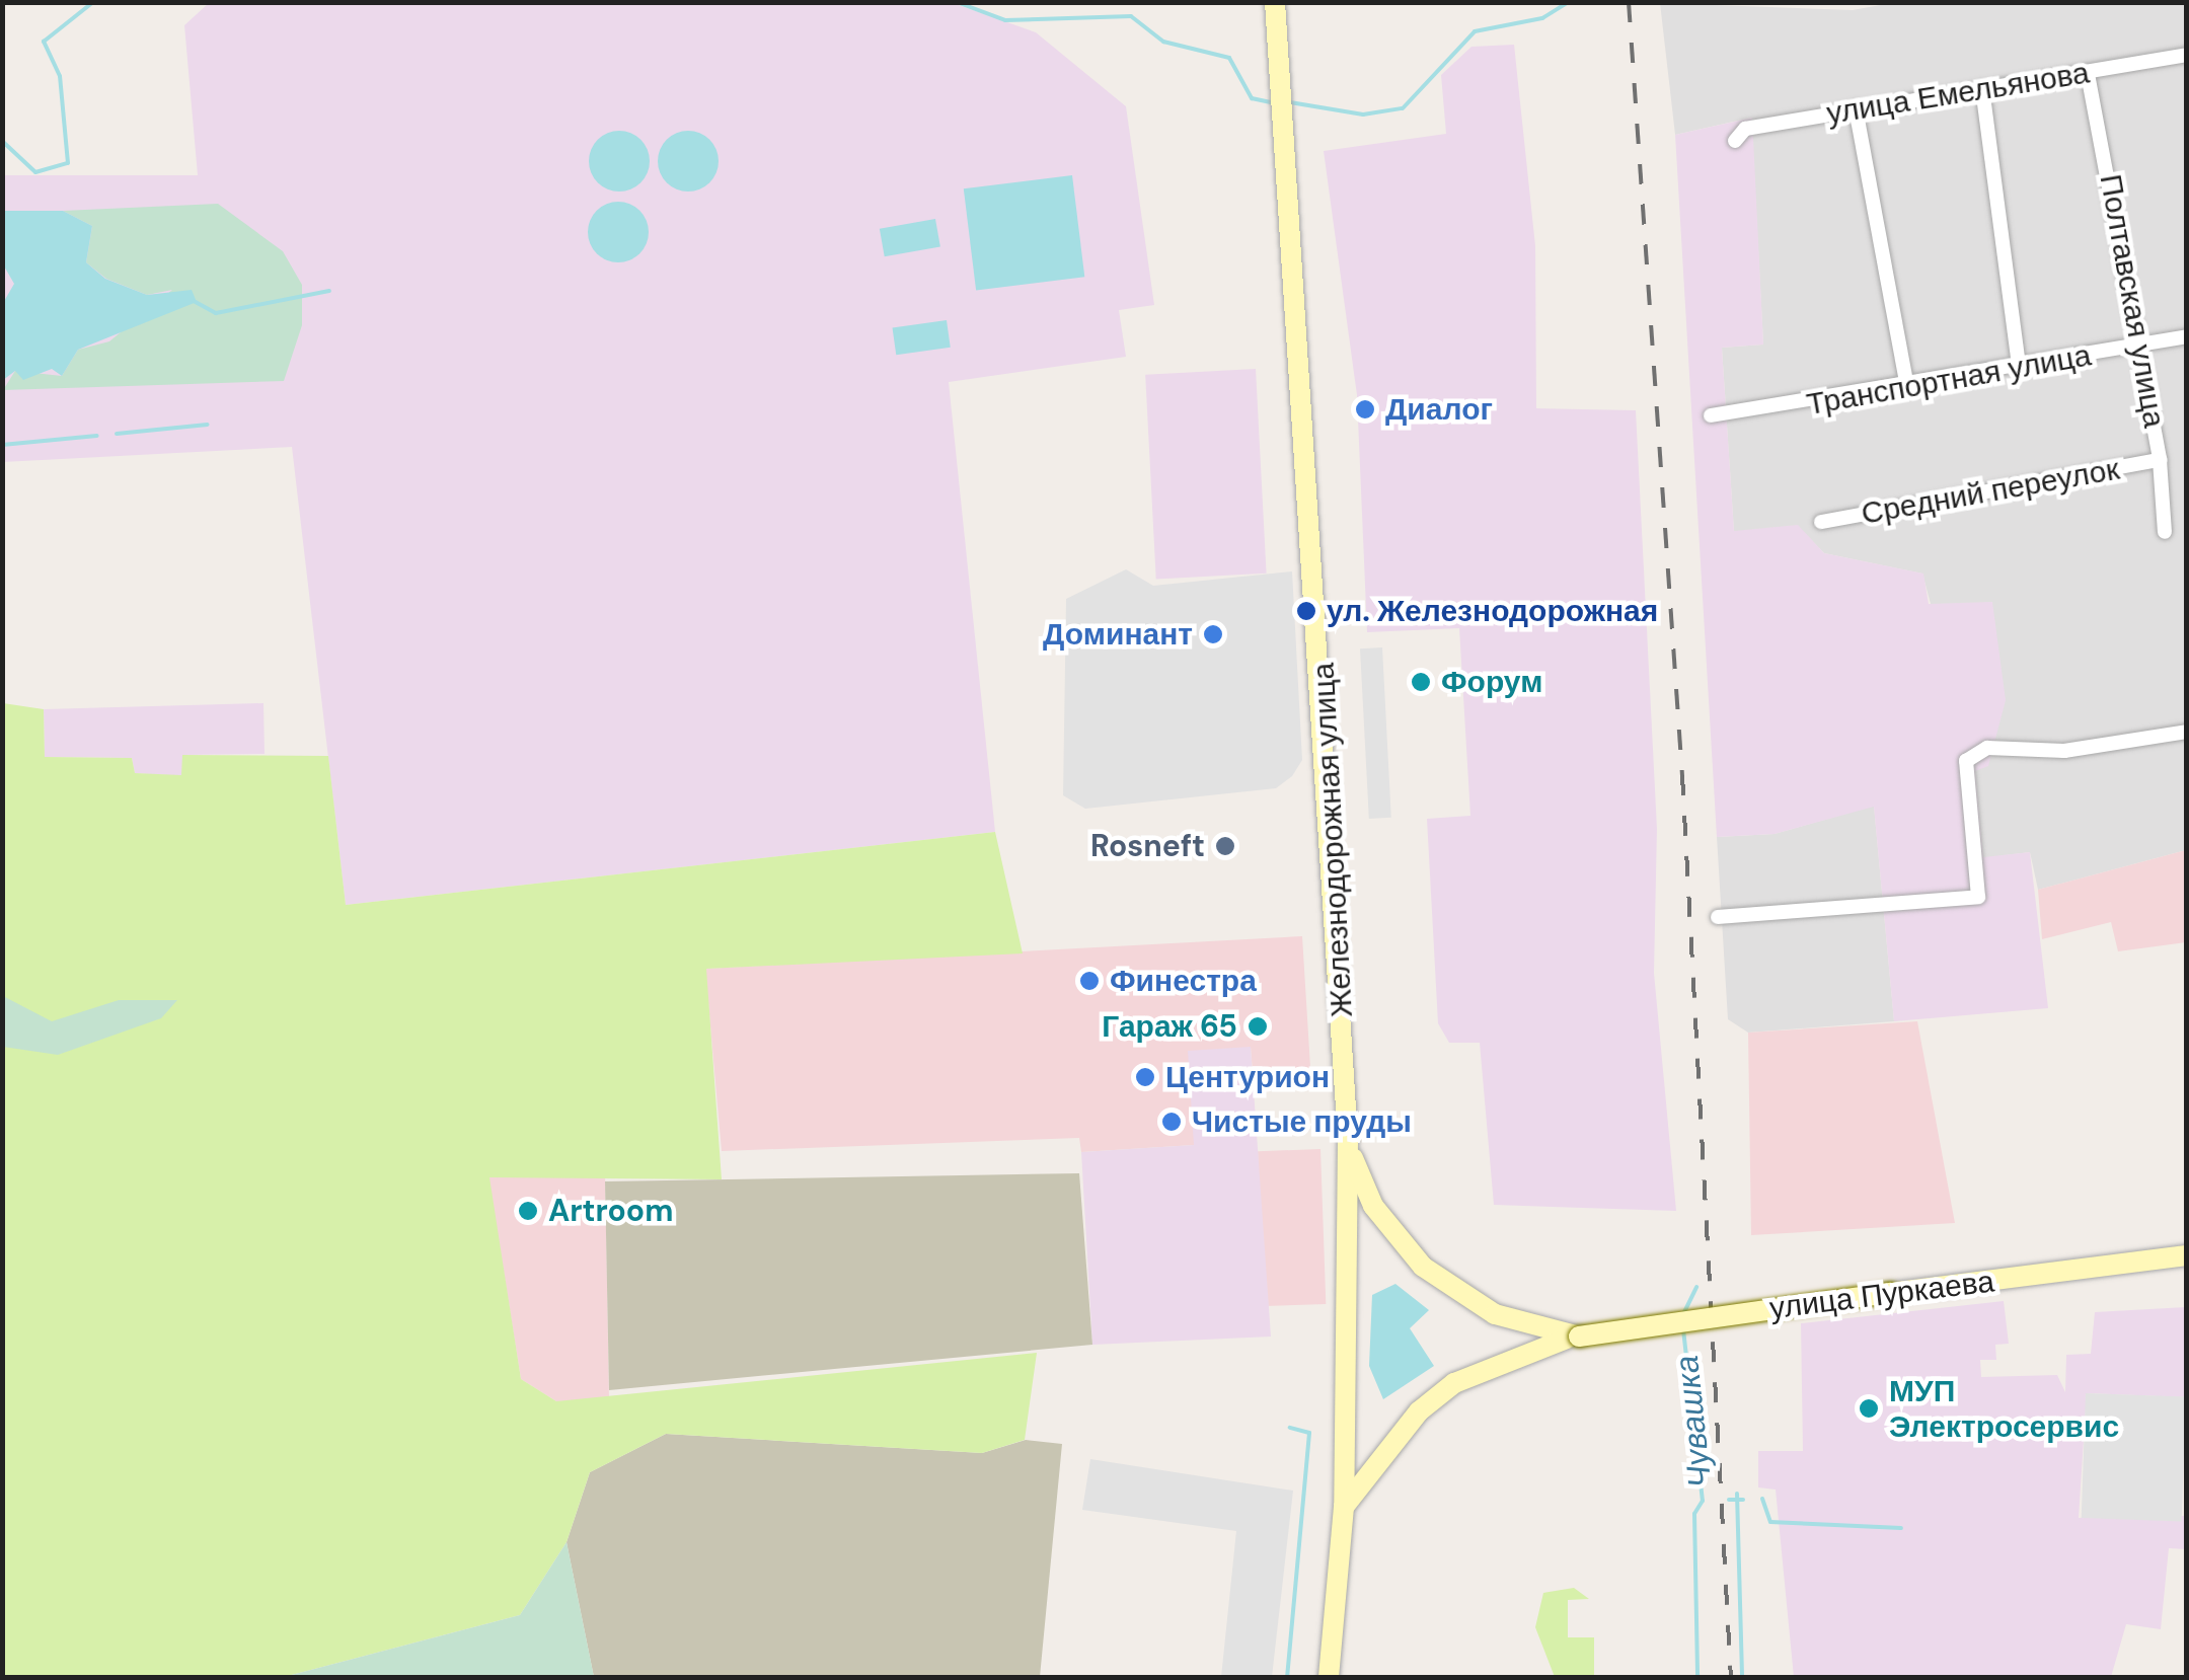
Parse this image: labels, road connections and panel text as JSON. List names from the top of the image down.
{
  "streets": {
    "main road": ["Железнодорожная улица", "улица Пуркаева"],
    "street": [
      "улица Емельянова",
      "Полтавская улица",
      "Транспортная улица",
      "Средний переулок"
    ]
  },
  "crossings": [
    ["улица Емельянова", "Полтавская улица"],
    ["Полтавская улица", "Транспортная улица"],
    ["Полтавская улица", "Средний переулок"]
  ],
  "water": ["Чувашка"],
  "places": [
    "Диалог",
    "ул. Железнодорожная",
    "Доминант",
    "Форум",
    "Rosneft",
    "Финестра",
    "Гараж 65",
    "Центурион",
    "Чистые пруды",
    "Artroom",
    "МУП Электросервис"
  ]
}
